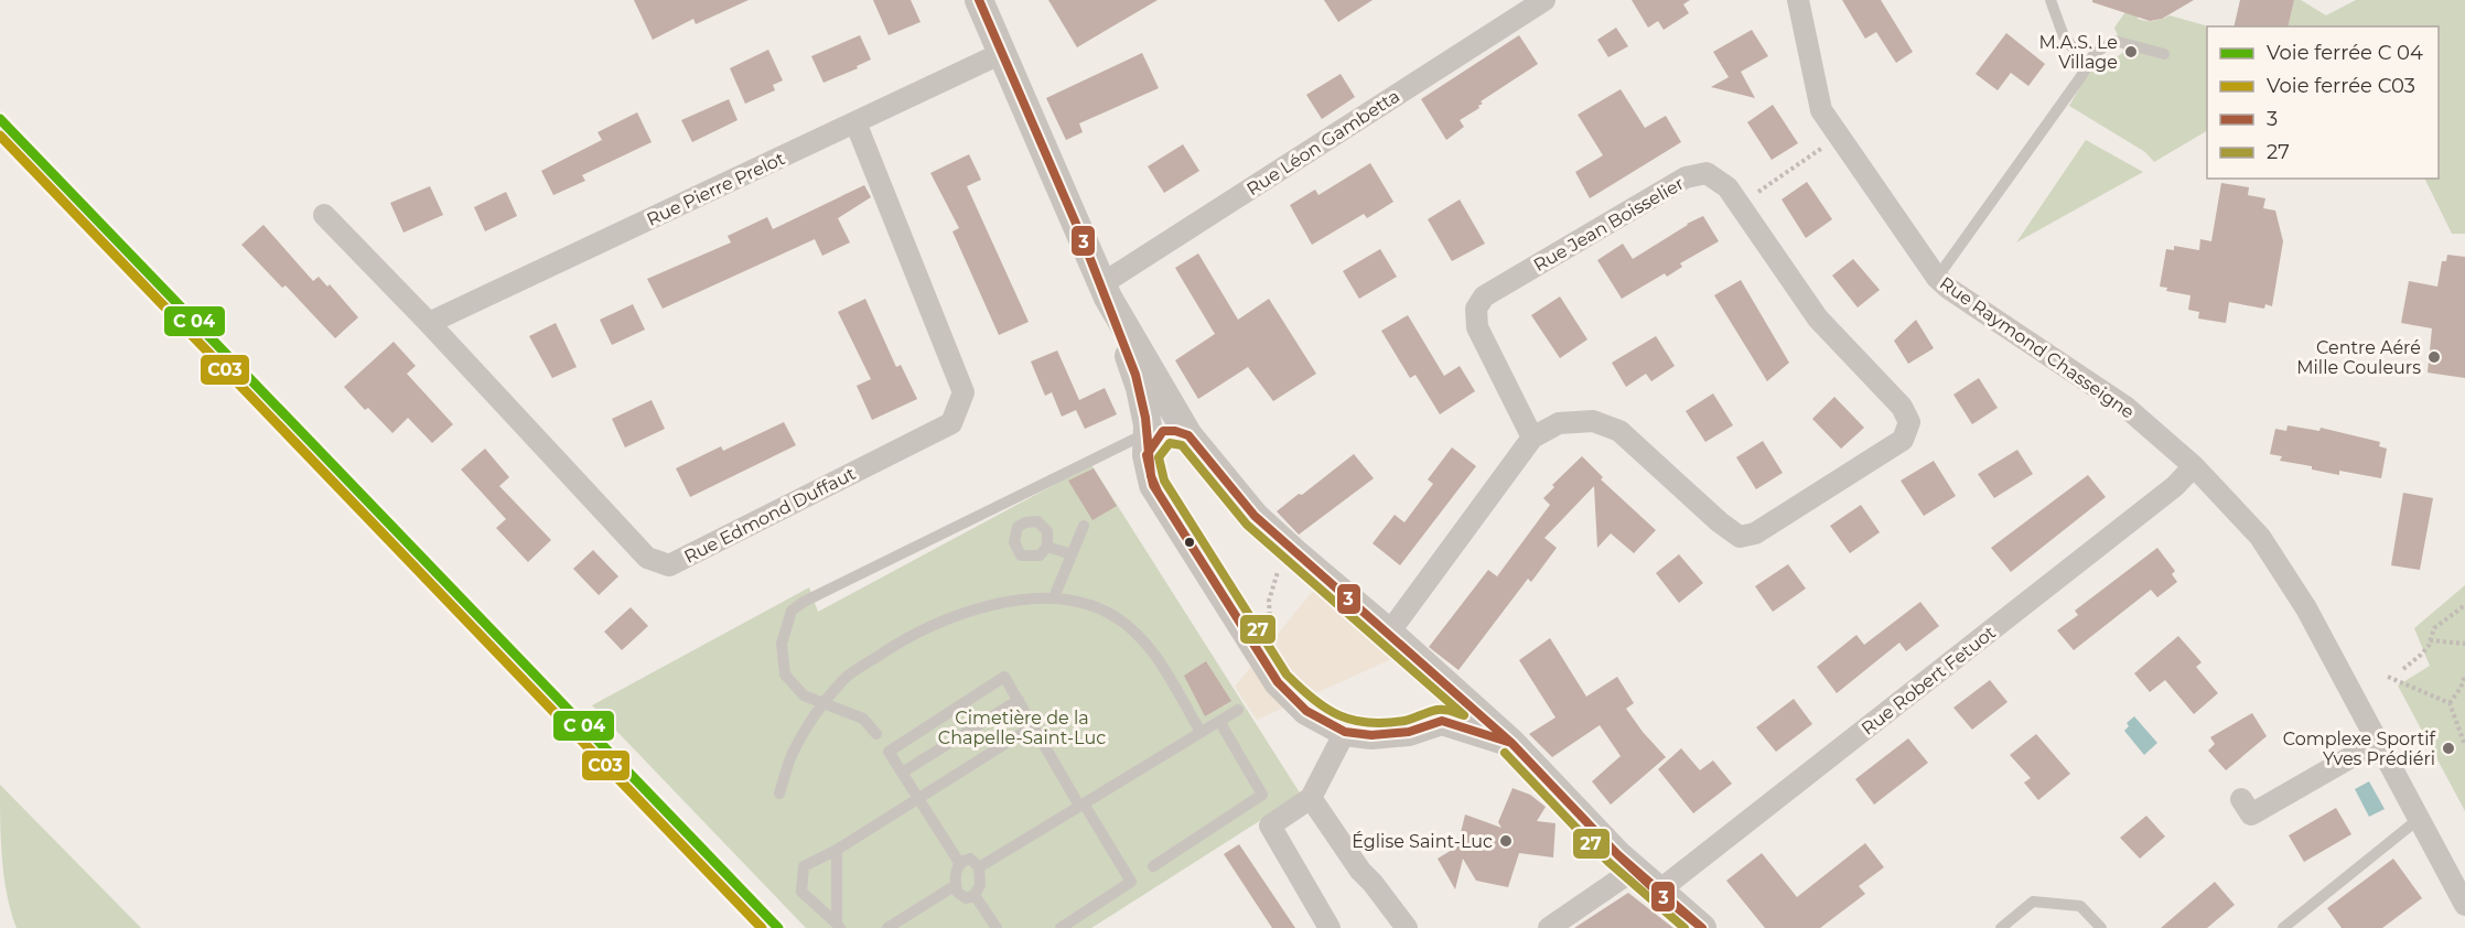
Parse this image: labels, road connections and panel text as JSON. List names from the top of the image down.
{
  "streets": {
    "street": [
      "Rue Léon Gambetta",
      "Rue Pierre Prelot",
      "Rue Jean Boisselier",
      "Rue Raymond Chasseigne",
      "Rue Edmond Duffaut",
      "Rue Robert Fetuot"
    ]
  },
  "crossings": [
    ["Rue Pierre Prelot", "Rue Edmond Duffaut"],
    ["Rue Raymond Chasseigne", "Rue Robert Fetuot"]
  ],
  "parks": ["Cimetière de la Chapelle-Saint-Luc"],
  "places": [
    "M.A.S. Le Village",
    "Centre Aéré Mille Couleurs",
    "Complexe Sportif Yves Prédiéri",
    "Église Saint-Luc"
  ],
  "lines": ["transit line 3", "rail line C03", "transit line 27"],
  "legend": [
    "Voie ferrée C 04",
    "Voie ferrée C03",
    "3",
    "27"
  ]
}
